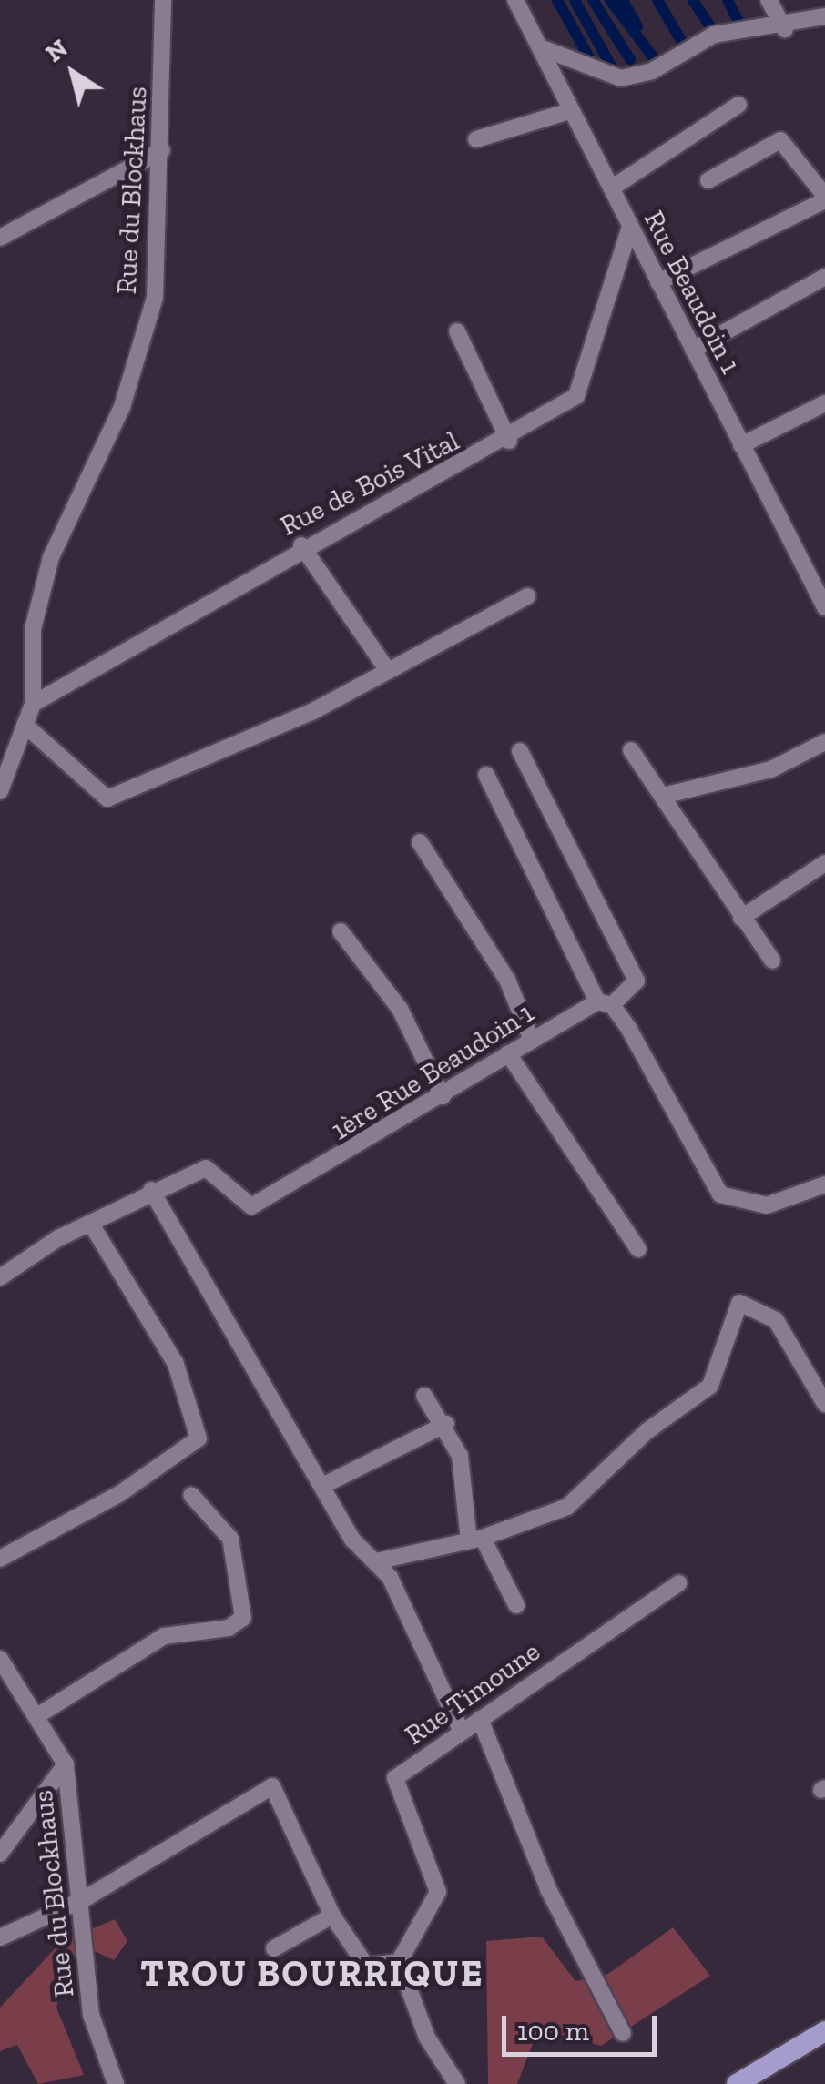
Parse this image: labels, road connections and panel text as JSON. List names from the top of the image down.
{
  "streets": {
    "street": [
      "Rue du Blockhaus",
      "Rue Beaudoin 1",
      "Rue de Bois Vital",
      "1ère Rue Beaudoin 1",
      "Rue Timoune"
    ]
  },
  "crossings": [
    ["Rue du Blockhaus", "Rue de Bois Vital"],
    ["Rue Beaudoin 1", "Rue de Bois Vital"]
  ],
  "districts": ["TROU BOURRIQUE"],
  "scale_bar": "100 m",
  "north": "top left"
}
